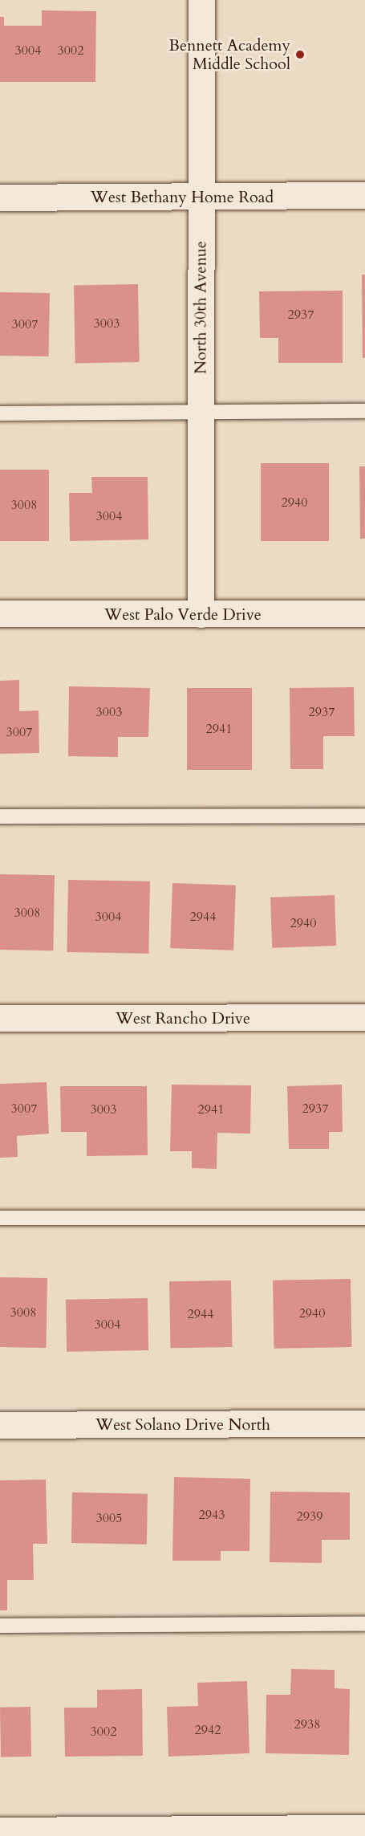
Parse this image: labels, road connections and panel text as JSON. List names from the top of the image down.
{
  "streets": {
    "street": [
      "West Bethany Home Road",
      "North 30th Avenue",
      "West Palo Verde Drive",
      "West Rancho Drive",
      "West Solano Drive North"
    ]
  },
  "crossings": [
    ["West Bethany Home Road", "North 30th Avenue"],
    ["North 30th Avenue", "West Palo Verde Drive"]
  ],
  "places": ["Bennett Academy Middle School"],
  "house_numbers": [
    "3004",
    "3002",
    "2937",
    "3003",
    "3007",
    "2940",
    "3008",
    "3004",
    "3003",
    "2937",
    "2941",
    "3007",
    "3008",
    "3004",
    "2944",
    "2940",
    "3007",
    "2937",
    "3003",
    "2941",
    "3008",
    "2940",
    "2944",
    "3004",
    "2943",
    "2939",
    "3005",
    "2938",
    "2942",
    "3002"
  ]
}
